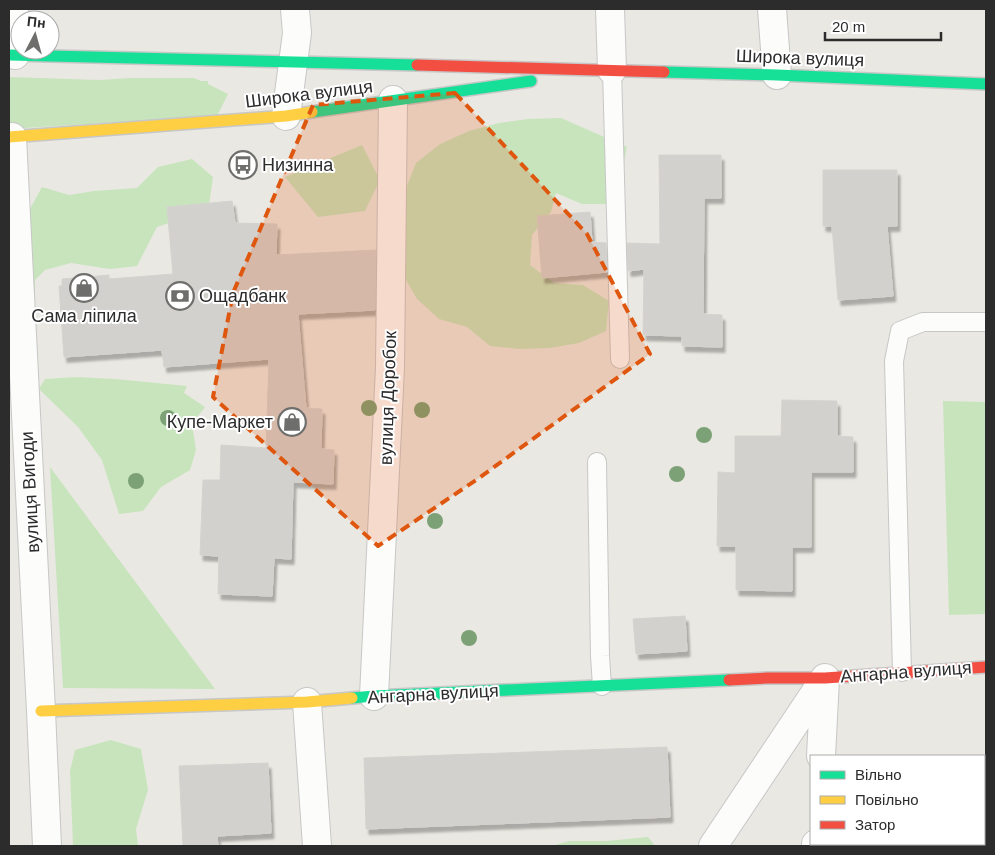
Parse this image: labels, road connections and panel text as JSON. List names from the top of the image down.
{
  "streets": {
    "street": [
      "Широка вулиця",
      "вулиця Доробок",
      "вулиця Вигоди",
      "Ангарна вулиця"
    ]
  },
  "crossings": [
    ["Широка вулиця", "вулиця Доробок"],
    ["Широка вулиця", "вулиця Вигоди"],
    ["вулиця Доробок", "Ангарна вулиця"],
    ["вулиця Вигоди", "Ангарна вулиця"]
  ],
  "places": {
    "bus stop": ["Низинна"],
    "shop": ["Сама ліпила", "Купе-Маркет"],
    "bank": ["Ощадбанк"]
  },
  "legend": ["Вільно", "Повільно", "Затор"],
  "scale_bar": "20 m",
  "north": "top"
}
